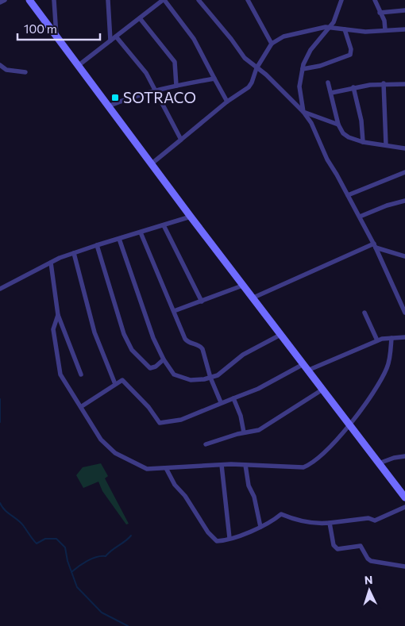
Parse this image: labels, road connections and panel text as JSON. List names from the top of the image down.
{
  "places": {
    "transit": ["SOTRACO"]
  },
  "scale_bar": "100 m",
  "north": "top"
}
